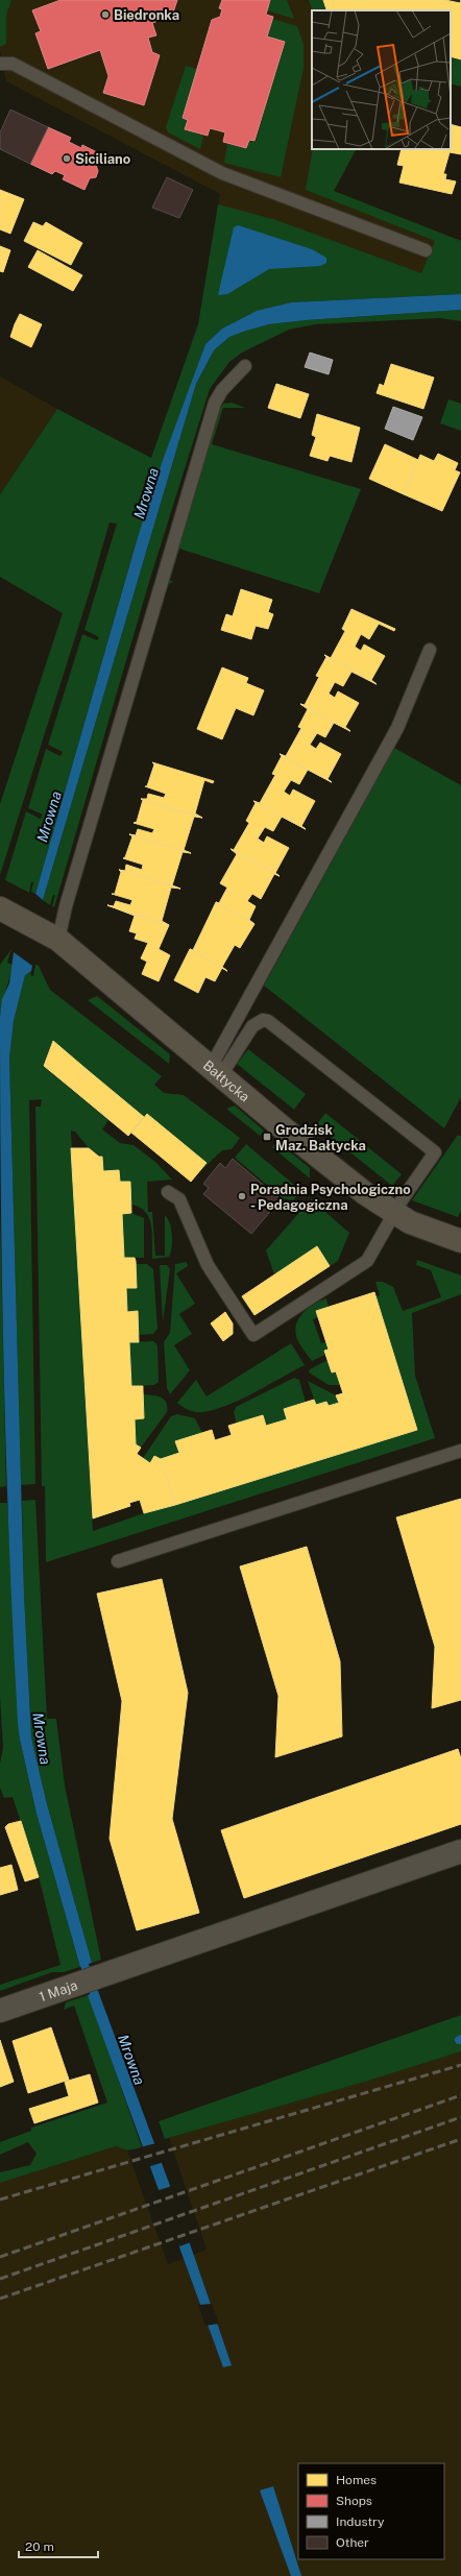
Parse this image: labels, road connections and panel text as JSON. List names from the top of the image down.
{
  "streets": {
    "street": ["Bałtycka", "1 Maja"]
  },
  "water": ["Mrowna"],
  "places": {
    "other": ["Biedronka", "Siciliano", "Poradnia Psychologiczno - Pedagogiczna"],
    "transit": ["Grodzisk Maz. Bałtycka"]
  },
  "legend": [
    "Homes",
    "Shops",
    "Industry",
    "Other"
  ],
  "scale_bar": "20 m"
}
